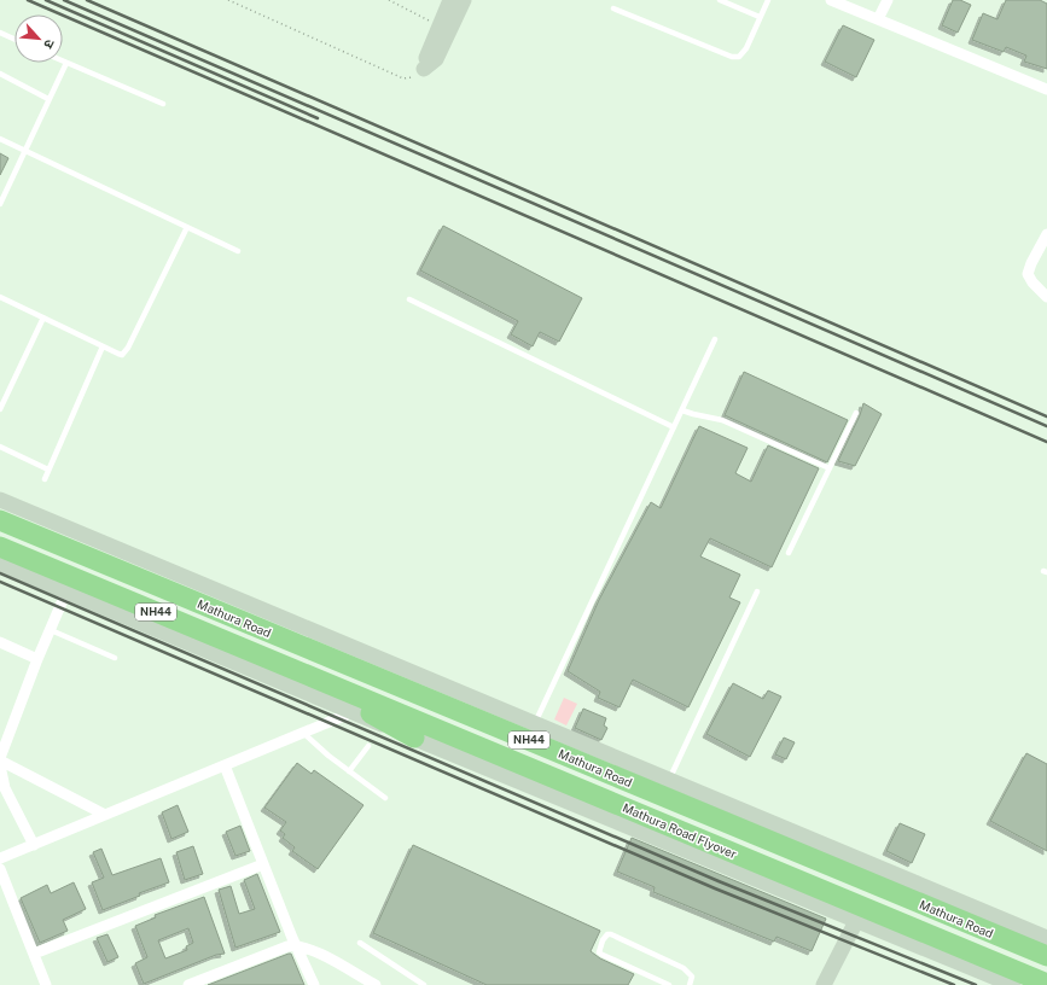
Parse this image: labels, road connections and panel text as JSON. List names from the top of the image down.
{
  "streets": {
    "highway": ["NH44", "Mathura Road", "Mathura Road Flyover"]
  },
  "crossings": [
    ["Mathura Road", "Mathura Road Flyover"]
  ],
  "north": "bottom right"
}
